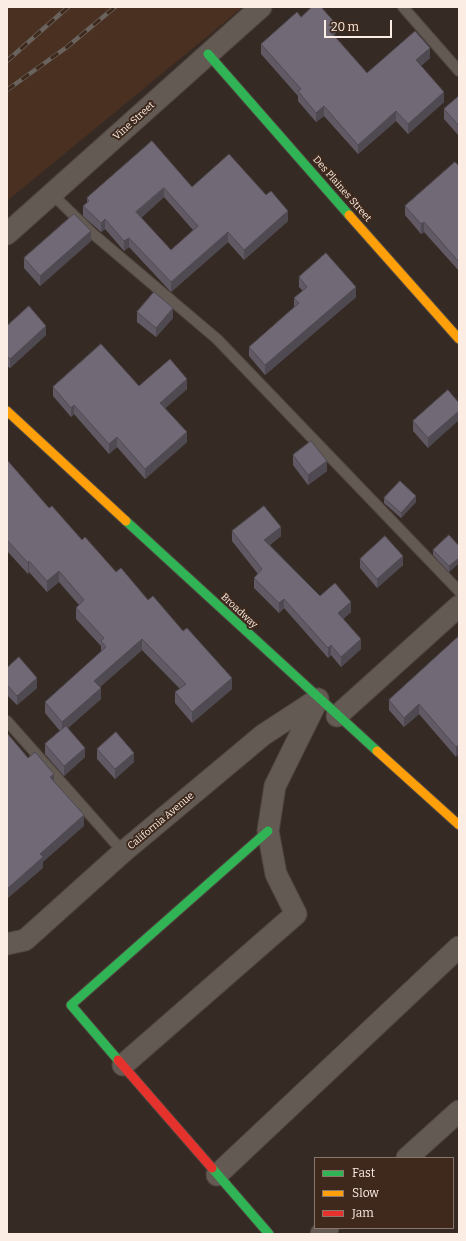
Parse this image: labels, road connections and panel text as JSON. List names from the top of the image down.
{
  "streets": {
    "street": [
      "Vine Street",
      "Des Plaines Street",
      "Broadway",
      "California Avenue"
    ]
  },
  "crossings": [
    ["Vine Street", "Des Plaines Street"],
    ["Broadway", "California Avenue"]
  ],
  "legend": ["Fast", "Slow", "Jam"],
  "scale_bar": "20 m"
}
